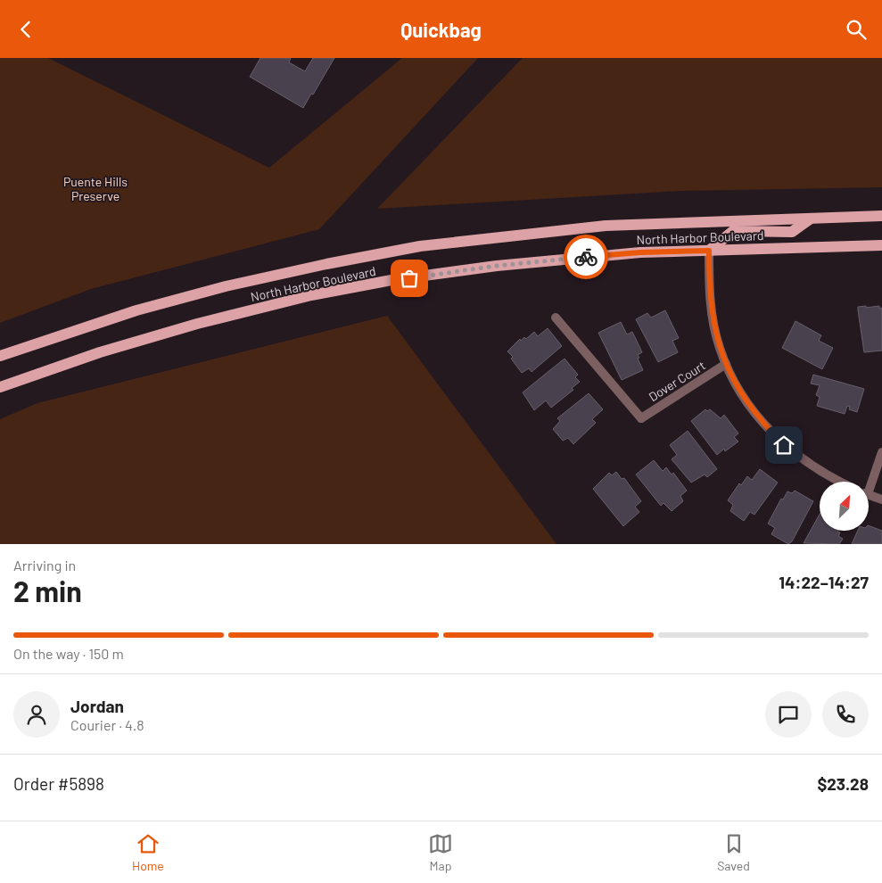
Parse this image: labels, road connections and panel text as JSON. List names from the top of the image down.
{
  "streets": {
    "main road": ["North Harbor Boulevard"],
    "street": ["Dover Court"]
  },
  "parks": ["Puente Hills Preserve"],
  "north": "top right",
  "page": {
    "header": "Quickbag",
    "heading": ["2 min", "Arriving in", "14:22–14:27"],
    "panel": [
      "Jordan",
      "Courier · 4.8",
      "Order #5898",
      "$23.28"
    ],
    "bar": "On the way · 150 m",
    "tabs": ["Home", "Map", "Saved"]
  }
}
